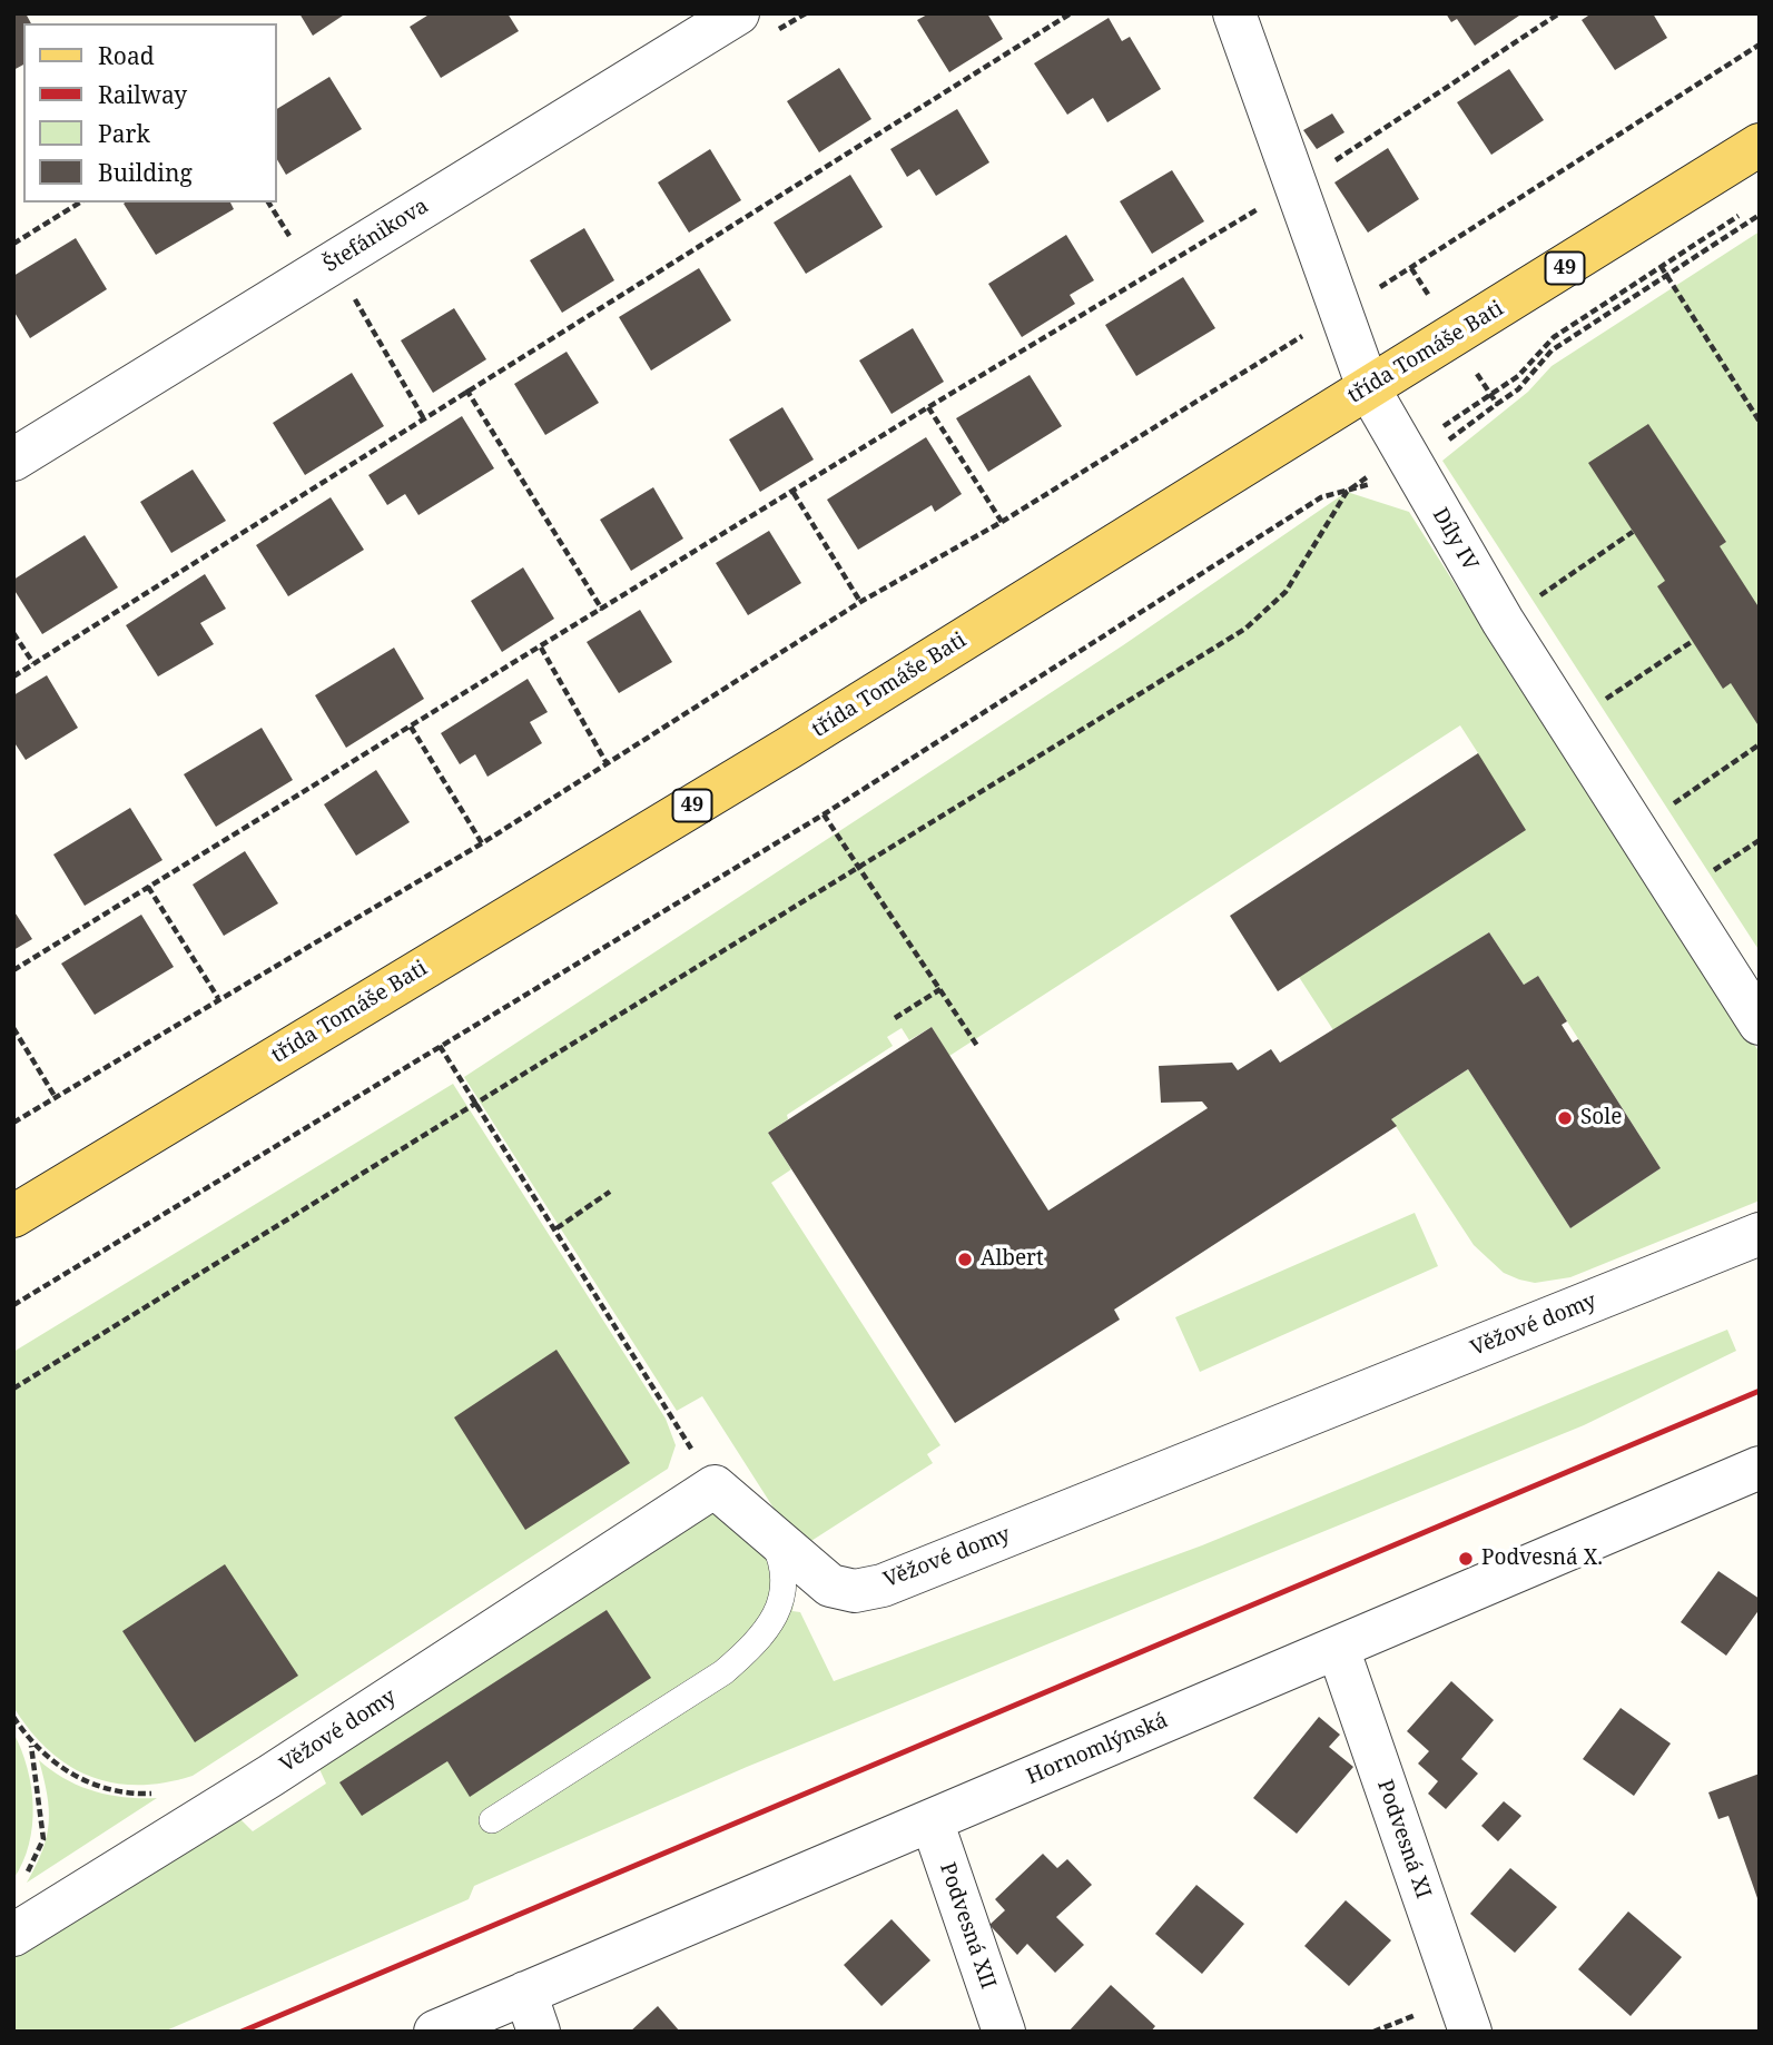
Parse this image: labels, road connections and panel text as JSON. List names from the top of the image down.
{
  "streets": {
    "main road": ["49", "třída Tomáše Bati"],
    "street": [
      "Štefánikova",
      "Díly IV",
      "Věžové domy",
      "Hornomlýnská",
      "Podvesná XI",
      "Podvesná XII"
    ]
  },
  "crossings": [
    ["třída Tomáše Bati", "Díly IV"],
    ["Hornomlýnská", "Podvesná XI"],
    ["Hornomlýnská", "Podvesná XII"]
  ],
  "places": ["Sole", "Albert", "Podvesná X."],
  "legend": [
    "Road",
    "Railway",
    "Park",
    "Building"
  ]
}
